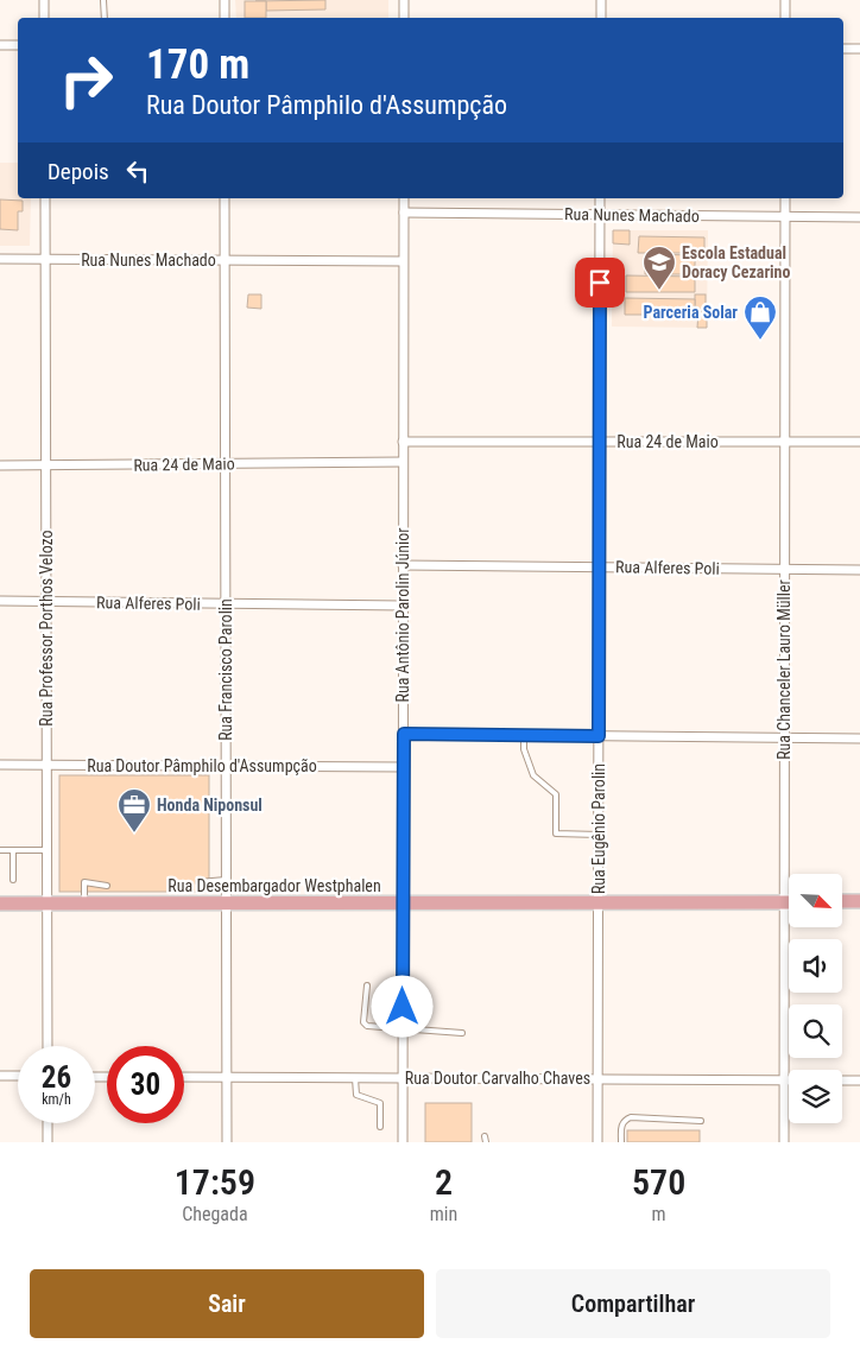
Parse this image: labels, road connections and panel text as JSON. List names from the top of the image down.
{
  "streets": {
    "main road": ["Rua Desembargador Westphalen"],
    "street": [
      "Rua Nunes Machado",
      "Rua 24 de Maio",
      "Rua Alferes Poli",
      "Rua Antônio Parolin Júnior",
      "Rua Professor Porthos Velozo",
      "Rua Francisco Parolin",
      "Rua Chanceler Lauro Müller",
      "Rua Doutor Pâmphilo d'Assumpção",
      "Rua Eugênio Parolin",
      "Rua Doutor Carvalho Chaves"
    ]
  },
  "crossings": [
    ["Rua Nunes Machado", "Rua Antônio Parolin Júnior"],
    ["Rua Nunes Machado", "Rua Professor Porthos Velozo"],
    ["Rua Nunes Machado", "Rua Francisco Parolin"],
    ["Rua Nunes Machado", "Rua Chanceler Lauro Müller"],
    ["Rua Nunes Machado", "Rua Eugênio Parolin"],
    ["Rua 24 de Maio", "Rua Antônio Parolin Júnior"],
    ["Rua 24 de Maio", "Rua Professor Porthos Velozo"],
    ["Rua 24 de Maio", "Rua Francisco Parolin"],
    ["Rua 24 de Maio", "Rua Chanceler Lauro Müller"],
    ["Rua 24 de Maio", "Rua Eugênio Parolin"],
    ["Rua Alferes Poli", "Rua Antônio Parolin Júnior"],
    ["Rua Alferes Poli", "Rua Professor Porthos Velozo"],
    ["Rua Alferes Poli", "Rua Francisco Parolin"],
    ["Rua Alferes Poli", "Rua Chanceler Lauro Müller"],
    ["Rua Alferes Poli", "Rua Eugênio Parolin"],
    ["Rua Antônio Parolin Júnior", "Rua Doutor Pâmphilo d'Assumpção"],
    ["Rua Antônio Parolin Júnior", "Rua Desembargador Westphalen"],
    ["Rua Antônio Parolin Júnior", "Rua Doutor Carvalho Chaves"],
    ["Rua Professor Porthos Velozo", "Rua Doutor Pâmphilo d'Assumpção"],
    ["Rua Professor Porthos Velozo", "Rua Desembargador Westphalen"],
    ["Rua Francisco Parolin", "Rua Doutor Pâmphilo d'Assumpção"],
    ["Rua Francisco Parolin", "Rua Desembargador Westphalen"],
    ["Rua Francisco Parolin", "Rua Doutor Carvalho Chaves"],
    ["Rua Chanceler Lauro Müller", "Rua Desembargador Westphalen"],
    ["Rua Chanceler Lauro Müller", "Rua Doutor Carvalho Chaves"],
    ["Rua Eugênio Parolin", "Rua Desembargador Westphalen"],
    ["Rua Eugênio Parolin", "Rua Doutor Carvalho Chaves"]
  ],
  "places": {
    "school or university": ["Escola Estadual Doracy Cezarino"],
    "shop": ["Parceria Solar"],
    "office": ["Honda Niponsul"]
  },
  "north": "bottom right",
  "page": {
    "turn": ["170 m", "Rua Doutor Pâmphilo d'Assumpção"],
    "then": "Depois",
    "speed": "26 km/h",
    "limit": "30",
    "eta": [
      "17:59",
      "Chegada",
      "2",
      "min",
      "570",
      "m"
    ],
    "buttons": ["Sair", "Compartilhar"]
  }
}
